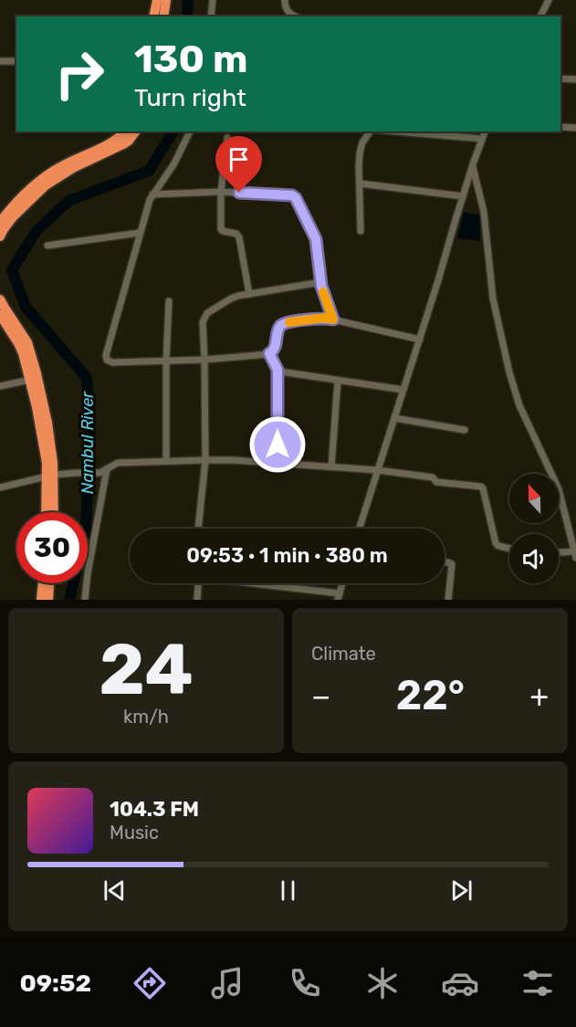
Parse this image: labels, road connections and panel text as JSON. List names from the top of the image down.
{
  "water": ["Nambul River"],
  "north": "top",
  "page": {
    "turn": ["130 m", "Turn right"],
    "limit": "30",
    "trip": "09:53 · 1 min · 380 m",
    "tile": [
      ["24", "km/h"],
      "Climate"
    ],
    "heat": ["−", "22°", "+"],
    "song": ["104.3 FM", "Music"],
    "tabs": "09:52"
  }
}
